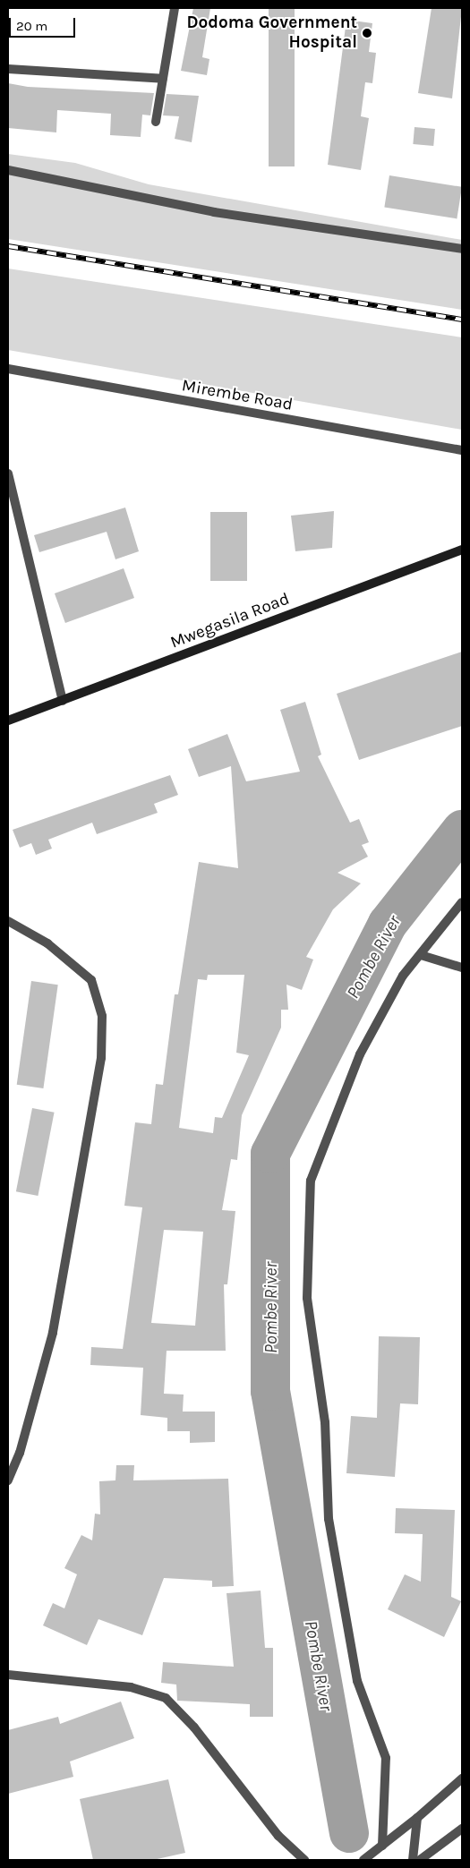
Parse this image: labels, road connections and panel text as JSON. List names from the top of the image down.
{
  "streets": {
    "street": ["Mirembe Road", "Mwegasila Road"]
  },
  "water": ["Pombe River"],
  "places": ["Dodoma Government Hospital"],
  "scale_bar": "20 m"
}
